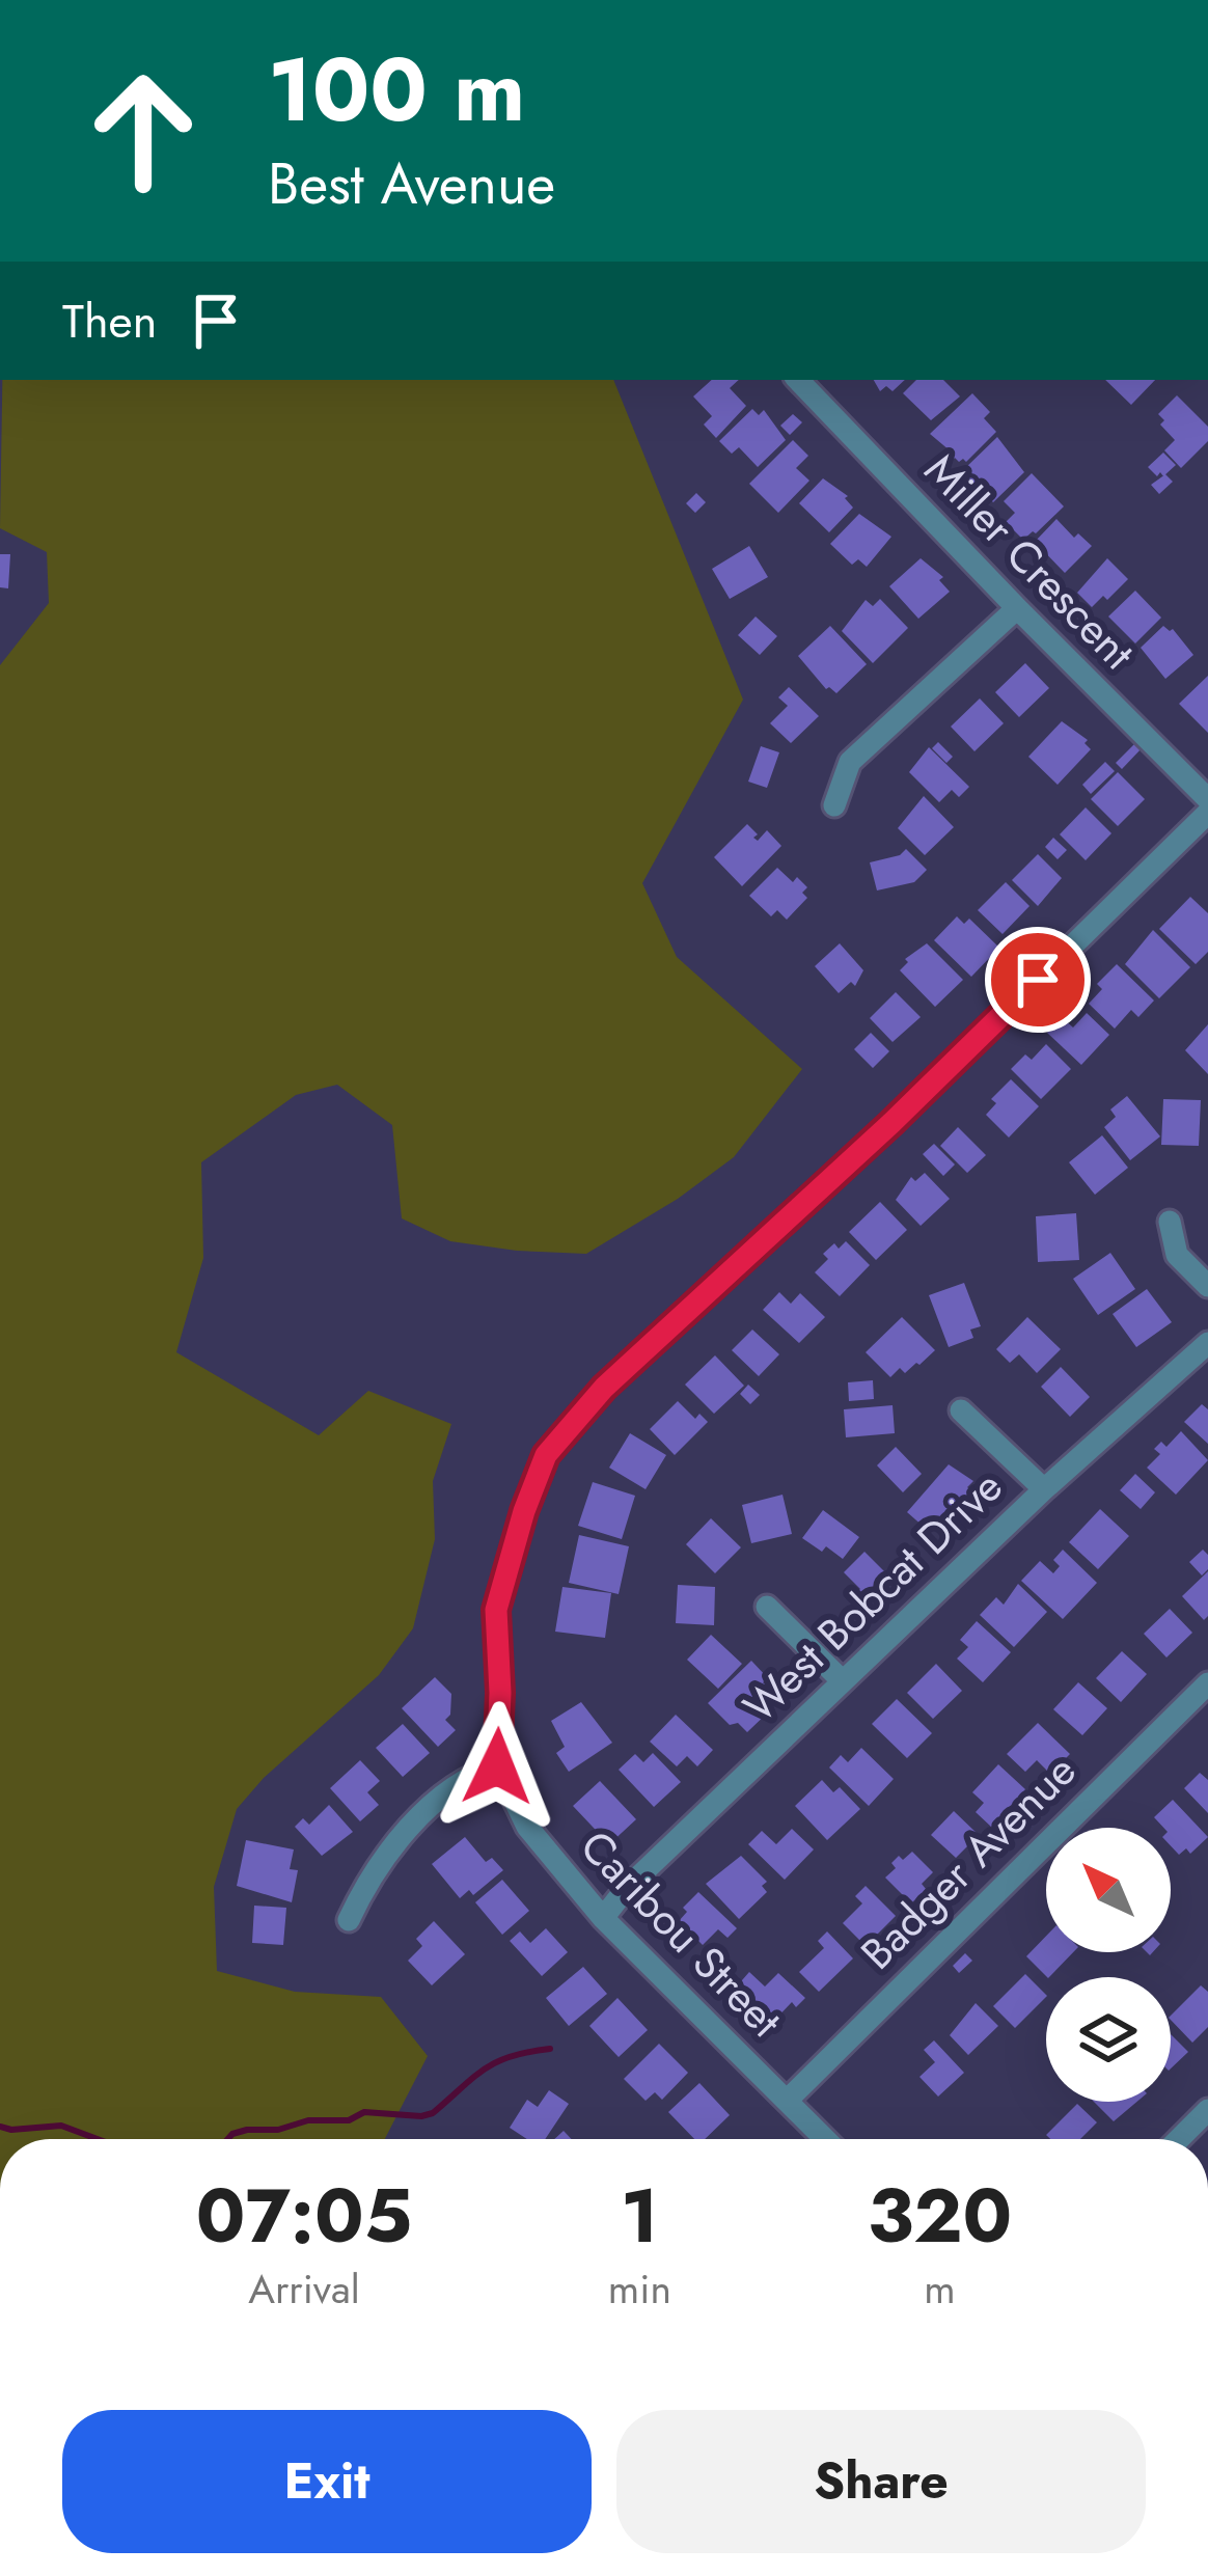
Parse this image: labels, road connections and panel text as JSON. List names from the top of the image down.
{
  "streets": {
    "street": [
      "Miller Crescent",
      "West Bobcat Drive",
      "Badger Avenue",
      "Caribou Street"
    ]
  },
  "crossings": [
    ["West Bobcat Drive", "Caribou Street"],
    ["Badger Avenue", "Caribou Street"]
  ],
  "north": "top left",
  "page": {
    "turn": ["100 m", "Best Avenue"],
    "then": "Then",
    "eta": [
      "07:05",
      "Arrival",
      "1",
      "min",
      "320",
      "m"
    ],
    "buttons": ["Exit", "Share"]
  }
}
